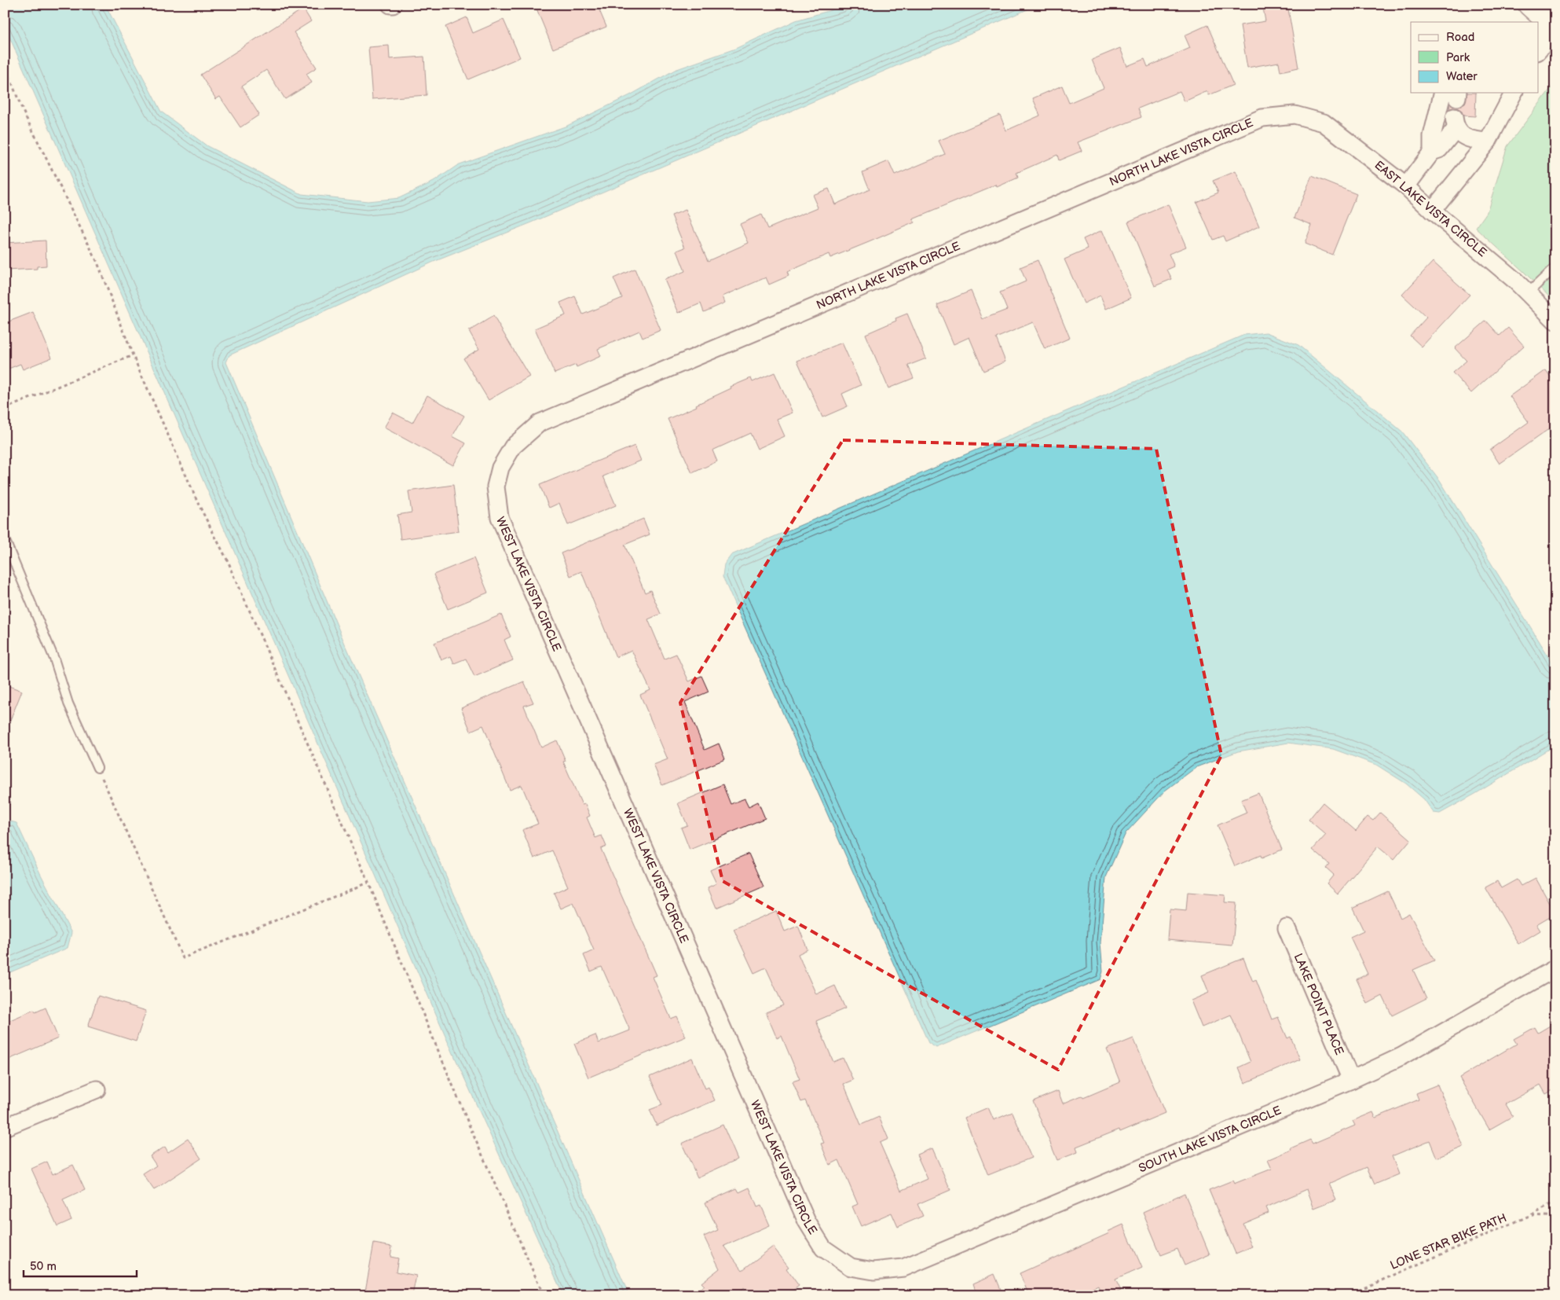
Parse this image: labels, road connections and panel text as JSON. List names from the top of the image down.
{
  "streets": {
    "street": [
      "NORTH LAKE VISTA CIRCLE",
      "EAST LAKE VISTA CIRCLE",
      "WEST LAKE VISTA CIRCLE",
      "LAKE POINT PLACE",
      "SOUTH LAKE VISTA CIRCLE"
    ],
    "path": ["LONE STAR BIKE PATH"]
  },
  "crossings": [
    ["NORTH LAKE VISTA CIRCLE", "EAST LAKE VISTA CIRCLE"],
    ["NORTH LAKE VISTA CIRCLE", "WEST LAKE VISTA CIRCLE"],
    ["WEST LAKE VISTA CIRCLE", "SOUTH LAKE VISTA CIRCLE"],
    ["LAKE POINT PLACE", "SOUTH LAKE VISTA CIRCLE"]
  ],
  "legend": ["Road", "Park", "Water"],
  "scale_bar": "50 m"
}
